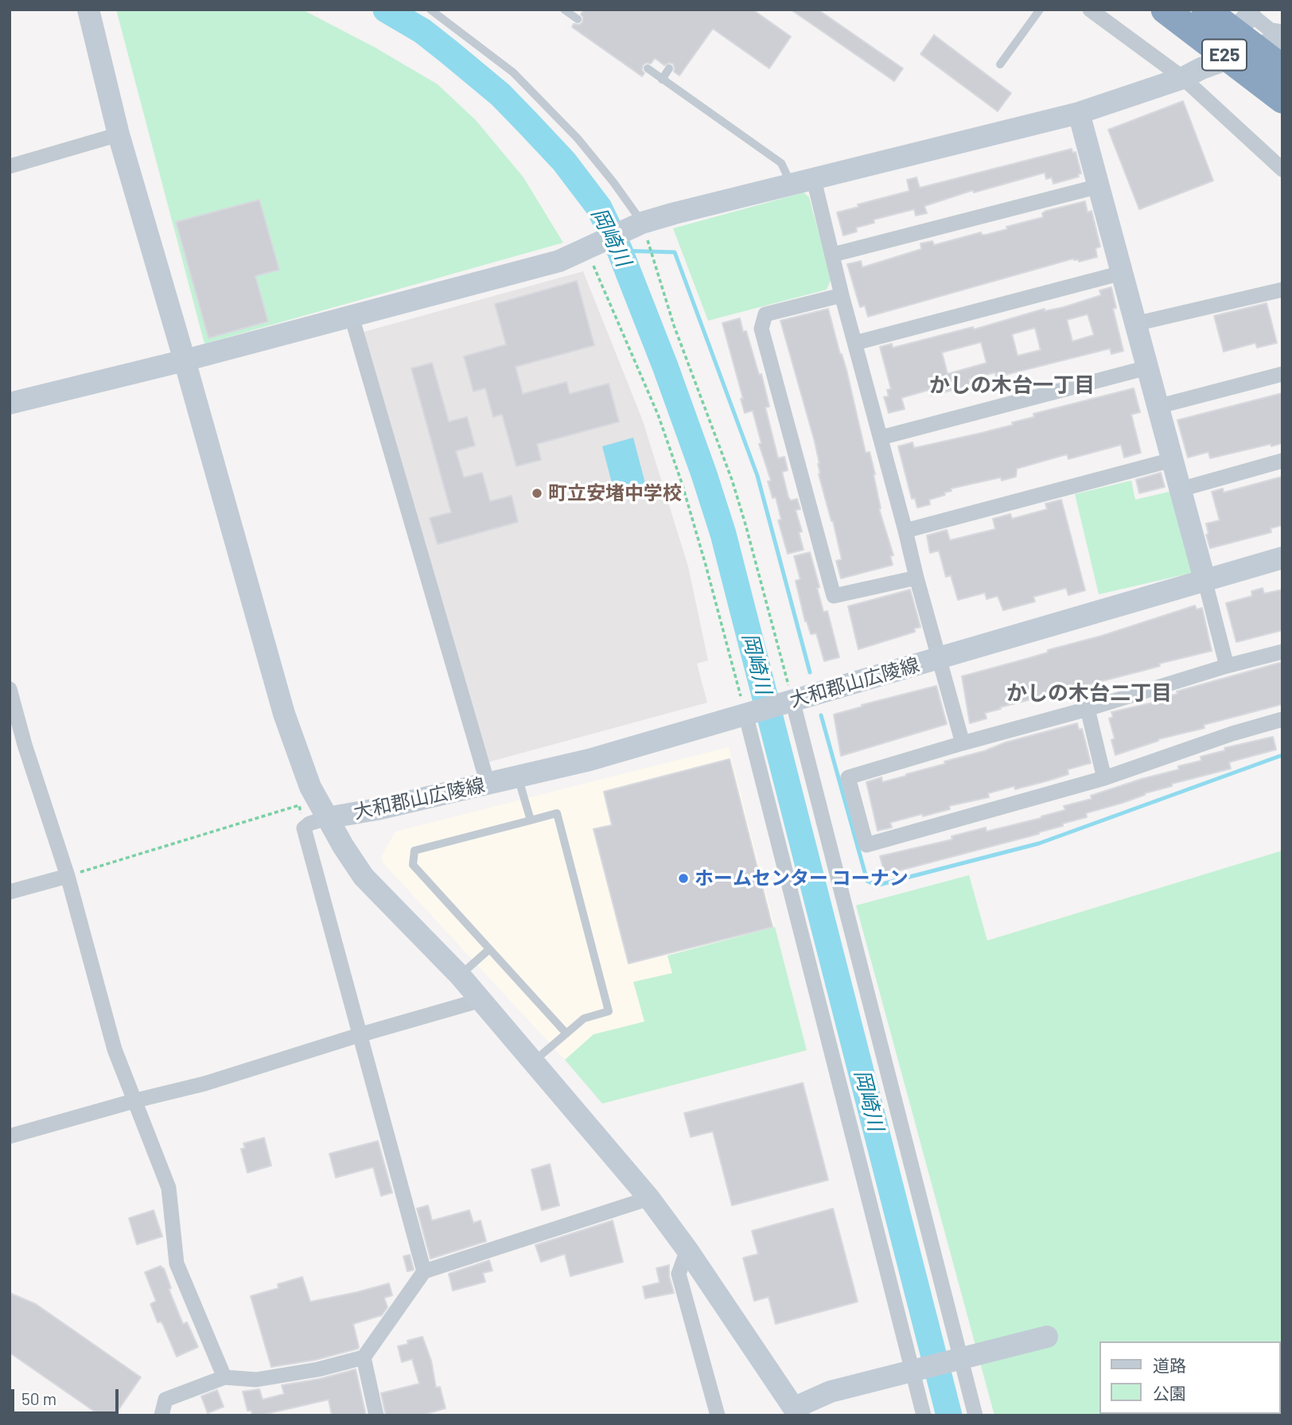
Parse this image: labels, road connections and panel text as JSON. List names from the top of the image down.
{
  "streets": {
    "highway": ["E25"],
    "street": ["大和郡山広陵線"]
  },
  "districts": ["かしの木台一丁目", "かしの木台二丁目"],
  "water": ["岡崎川"],
  "places": ["町立安堵中学校", "ホームセンター コーナン"],
  "legend": ["道路", "公園"],
  "scale_bar": "50 m"
}
